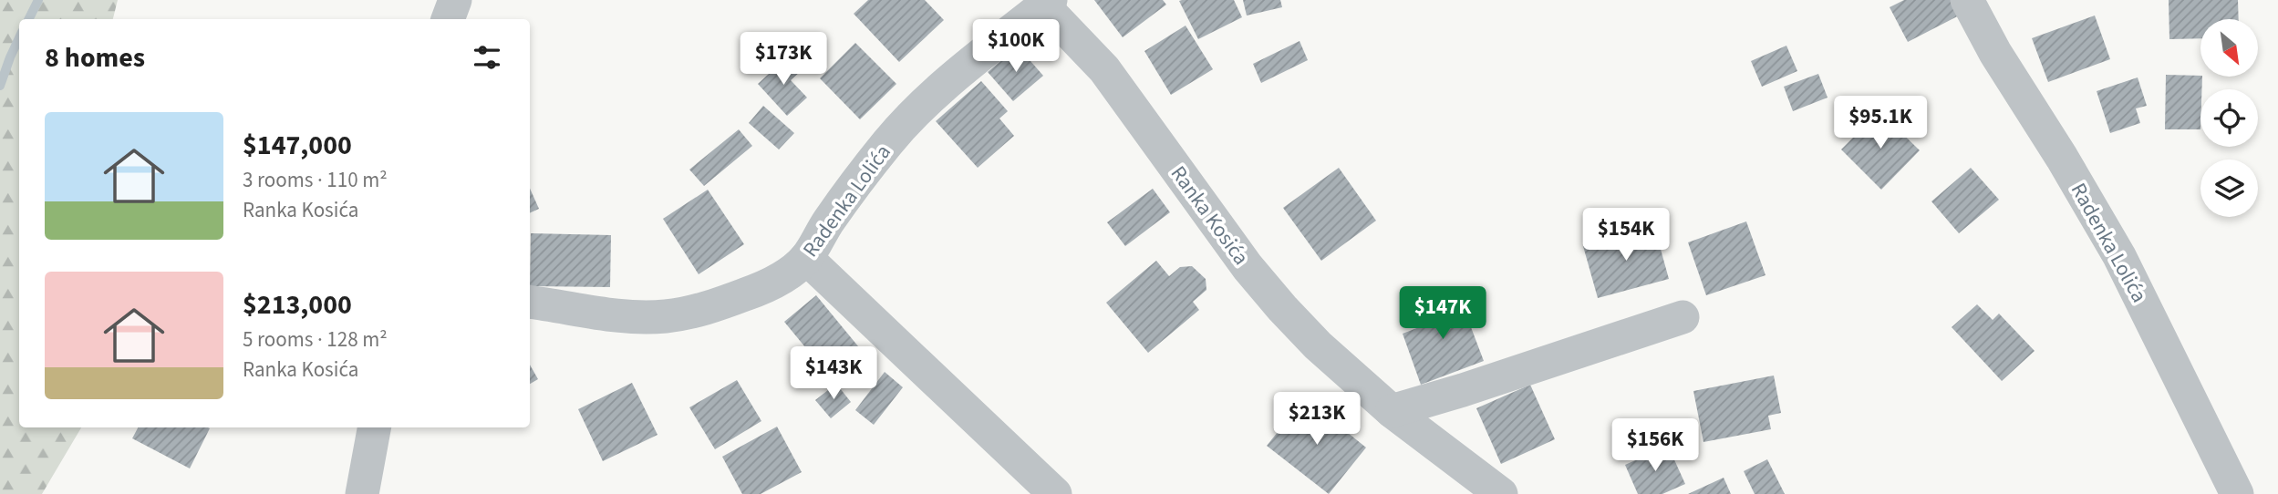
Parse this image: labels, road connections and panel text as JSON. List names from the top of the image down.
{
  "streets": {
    "street": ["Radenka Lolića", "Ranka Kosića"]
  },
  "crossings": [
    ["Radenka Lolića", "Ranka Kosića"]
  ],
  "north": "bottom right",
  "page": {
    "price": [
      "$100K",
      "$173K",
      "$95.1K",
      "$154K",
      "$147K",
      "$143K",
      "$213K",
      "$156K"
    ],
    "heading": "8 homes",
    "list": [
      {
        "name": "$147,000",
        "note": "3 rooms · 110 m² · Ranka Kosića"
      },
      {
        "name": "$213,000",
        "note": "5 rooms · 128 m² · Ranka Kosića"
      }
    ]
  }
}
